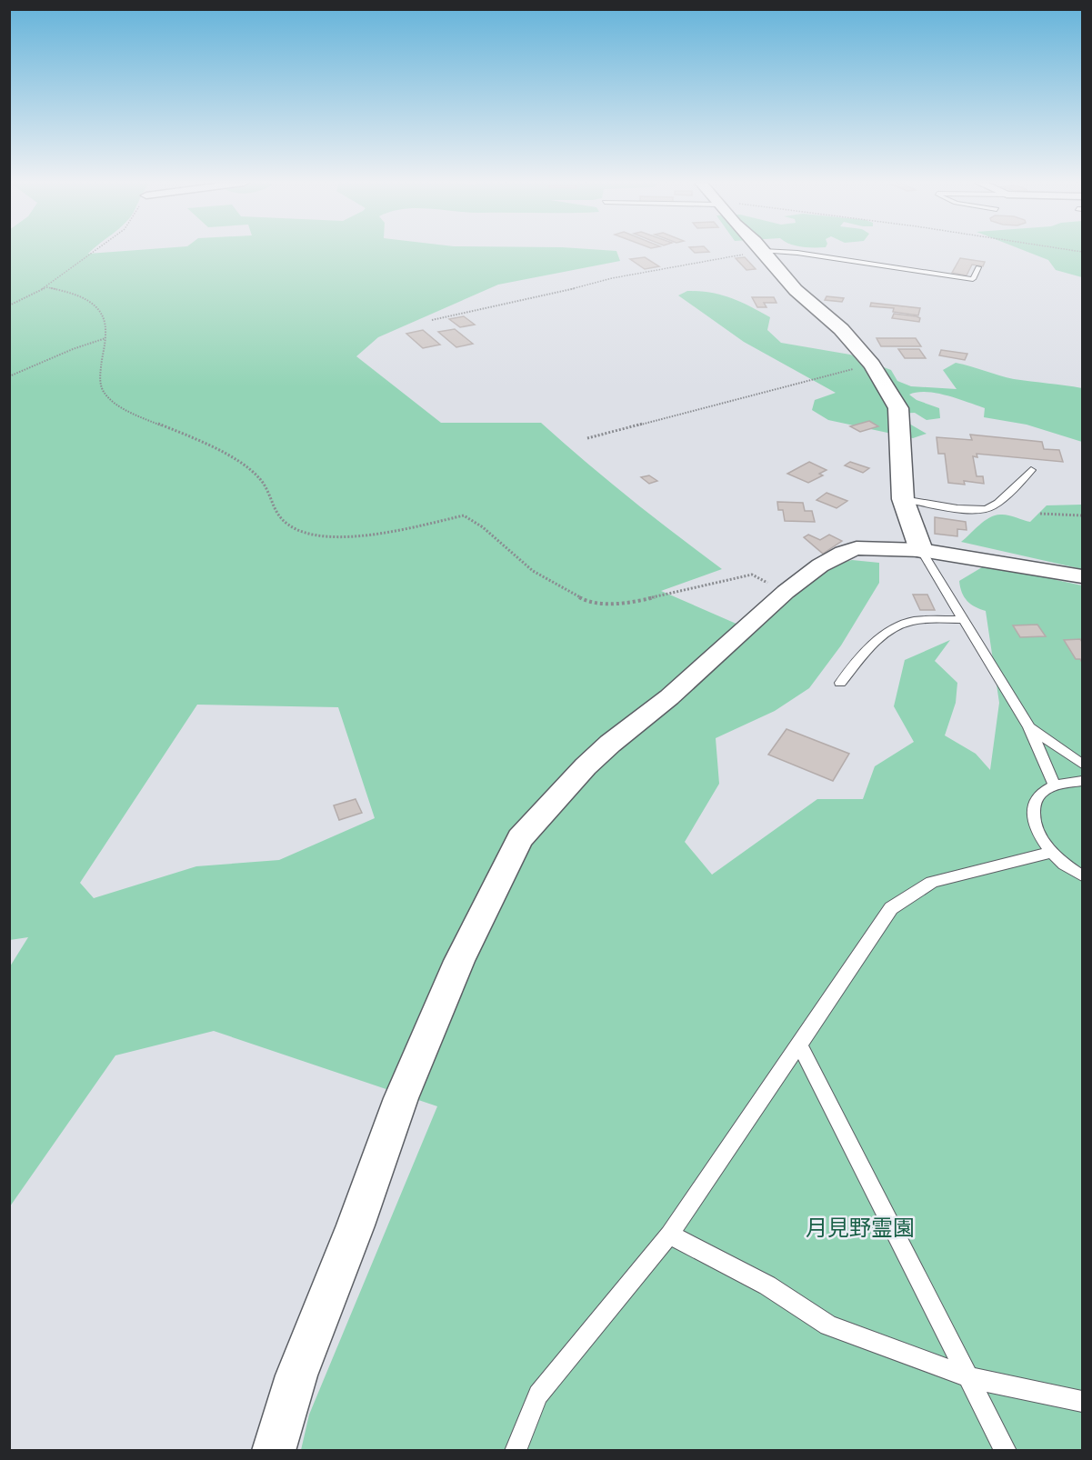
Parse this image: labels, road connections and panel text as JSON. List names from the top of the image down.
{
  "parks": ["月見野霊園"]
}
